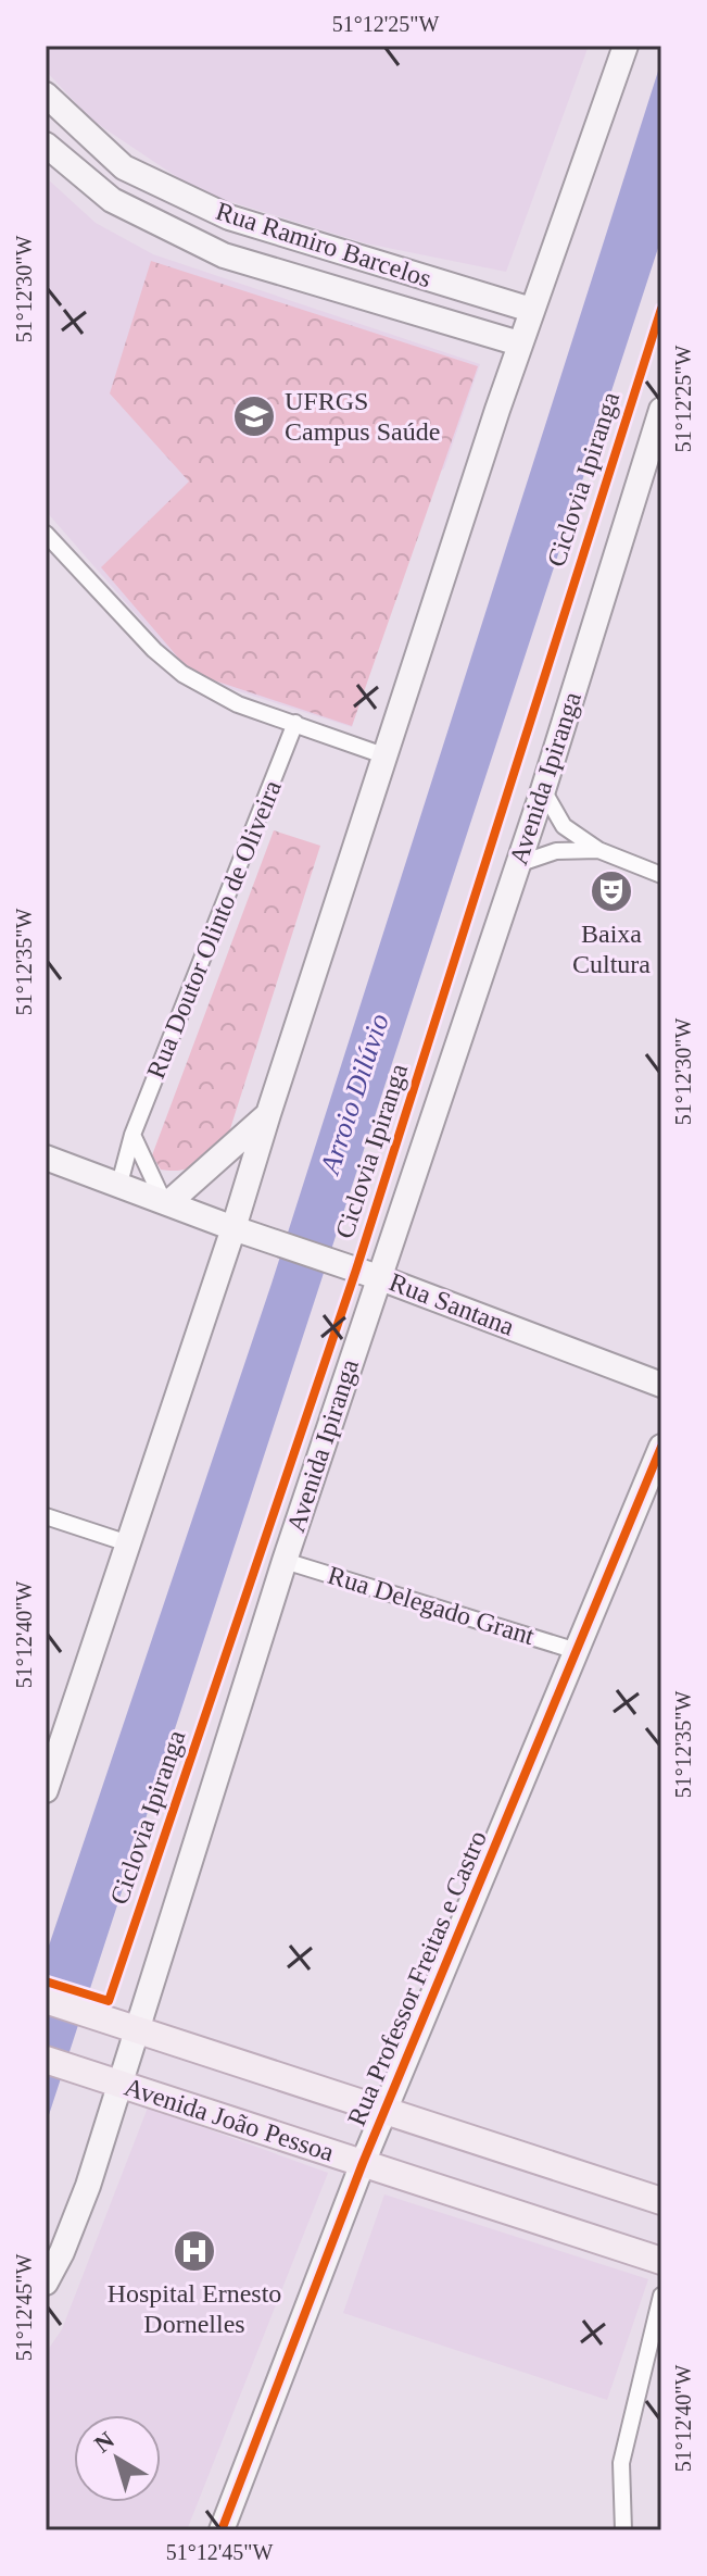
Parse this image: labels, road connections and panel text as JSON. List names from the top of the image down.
{
  "streets": {
    "main road": [
      "Rua Ramiro Barcelos",
      "Avenida Ipiranga",
      "Rua Santana",
      "Rua Professor Freitas e Castro",
      "Avenida João Pessoa"
    ],
    "street": ["Rua Doutor Olinto de Oliveira", "Rua Delegado Grant"],
    "cycle path": ["Ciclovia Ipiranga"]
  },
  "crossings": [
    ["Avenida Ipiranga", "Rua Santana"],
    ["Avenida Ipiranga", "Rua Delegado Grant"],
    ["Avenida Ipiranga", "Avenida João Pessoa"],
    ["Rua Doutor Olinto de Oliveira", "Rua Santana"],
    ["Rua Delegado Grant", "Rua Professor Freitas e Castro"],
    ["Rua Professor Freitas e Castro", "Avenida João Pessoa"]
  ],
  "water": ["Arroio Dilúvio"],
  "places": {
    "school or university": ["UFRGS Campus Saúde"],
    "theatre": ["Baixa Cultura"],
    "hospital": ["Hospital Ernesto Dornelles"]
  },
  "north": "top left",
  "coordinates": [
    "51°12'25\"W",
    "51°12'30\"W",
    "51°12'35\"W",
    "51°12'40\"W",
    "51°12'45\"W"
  ]
}
